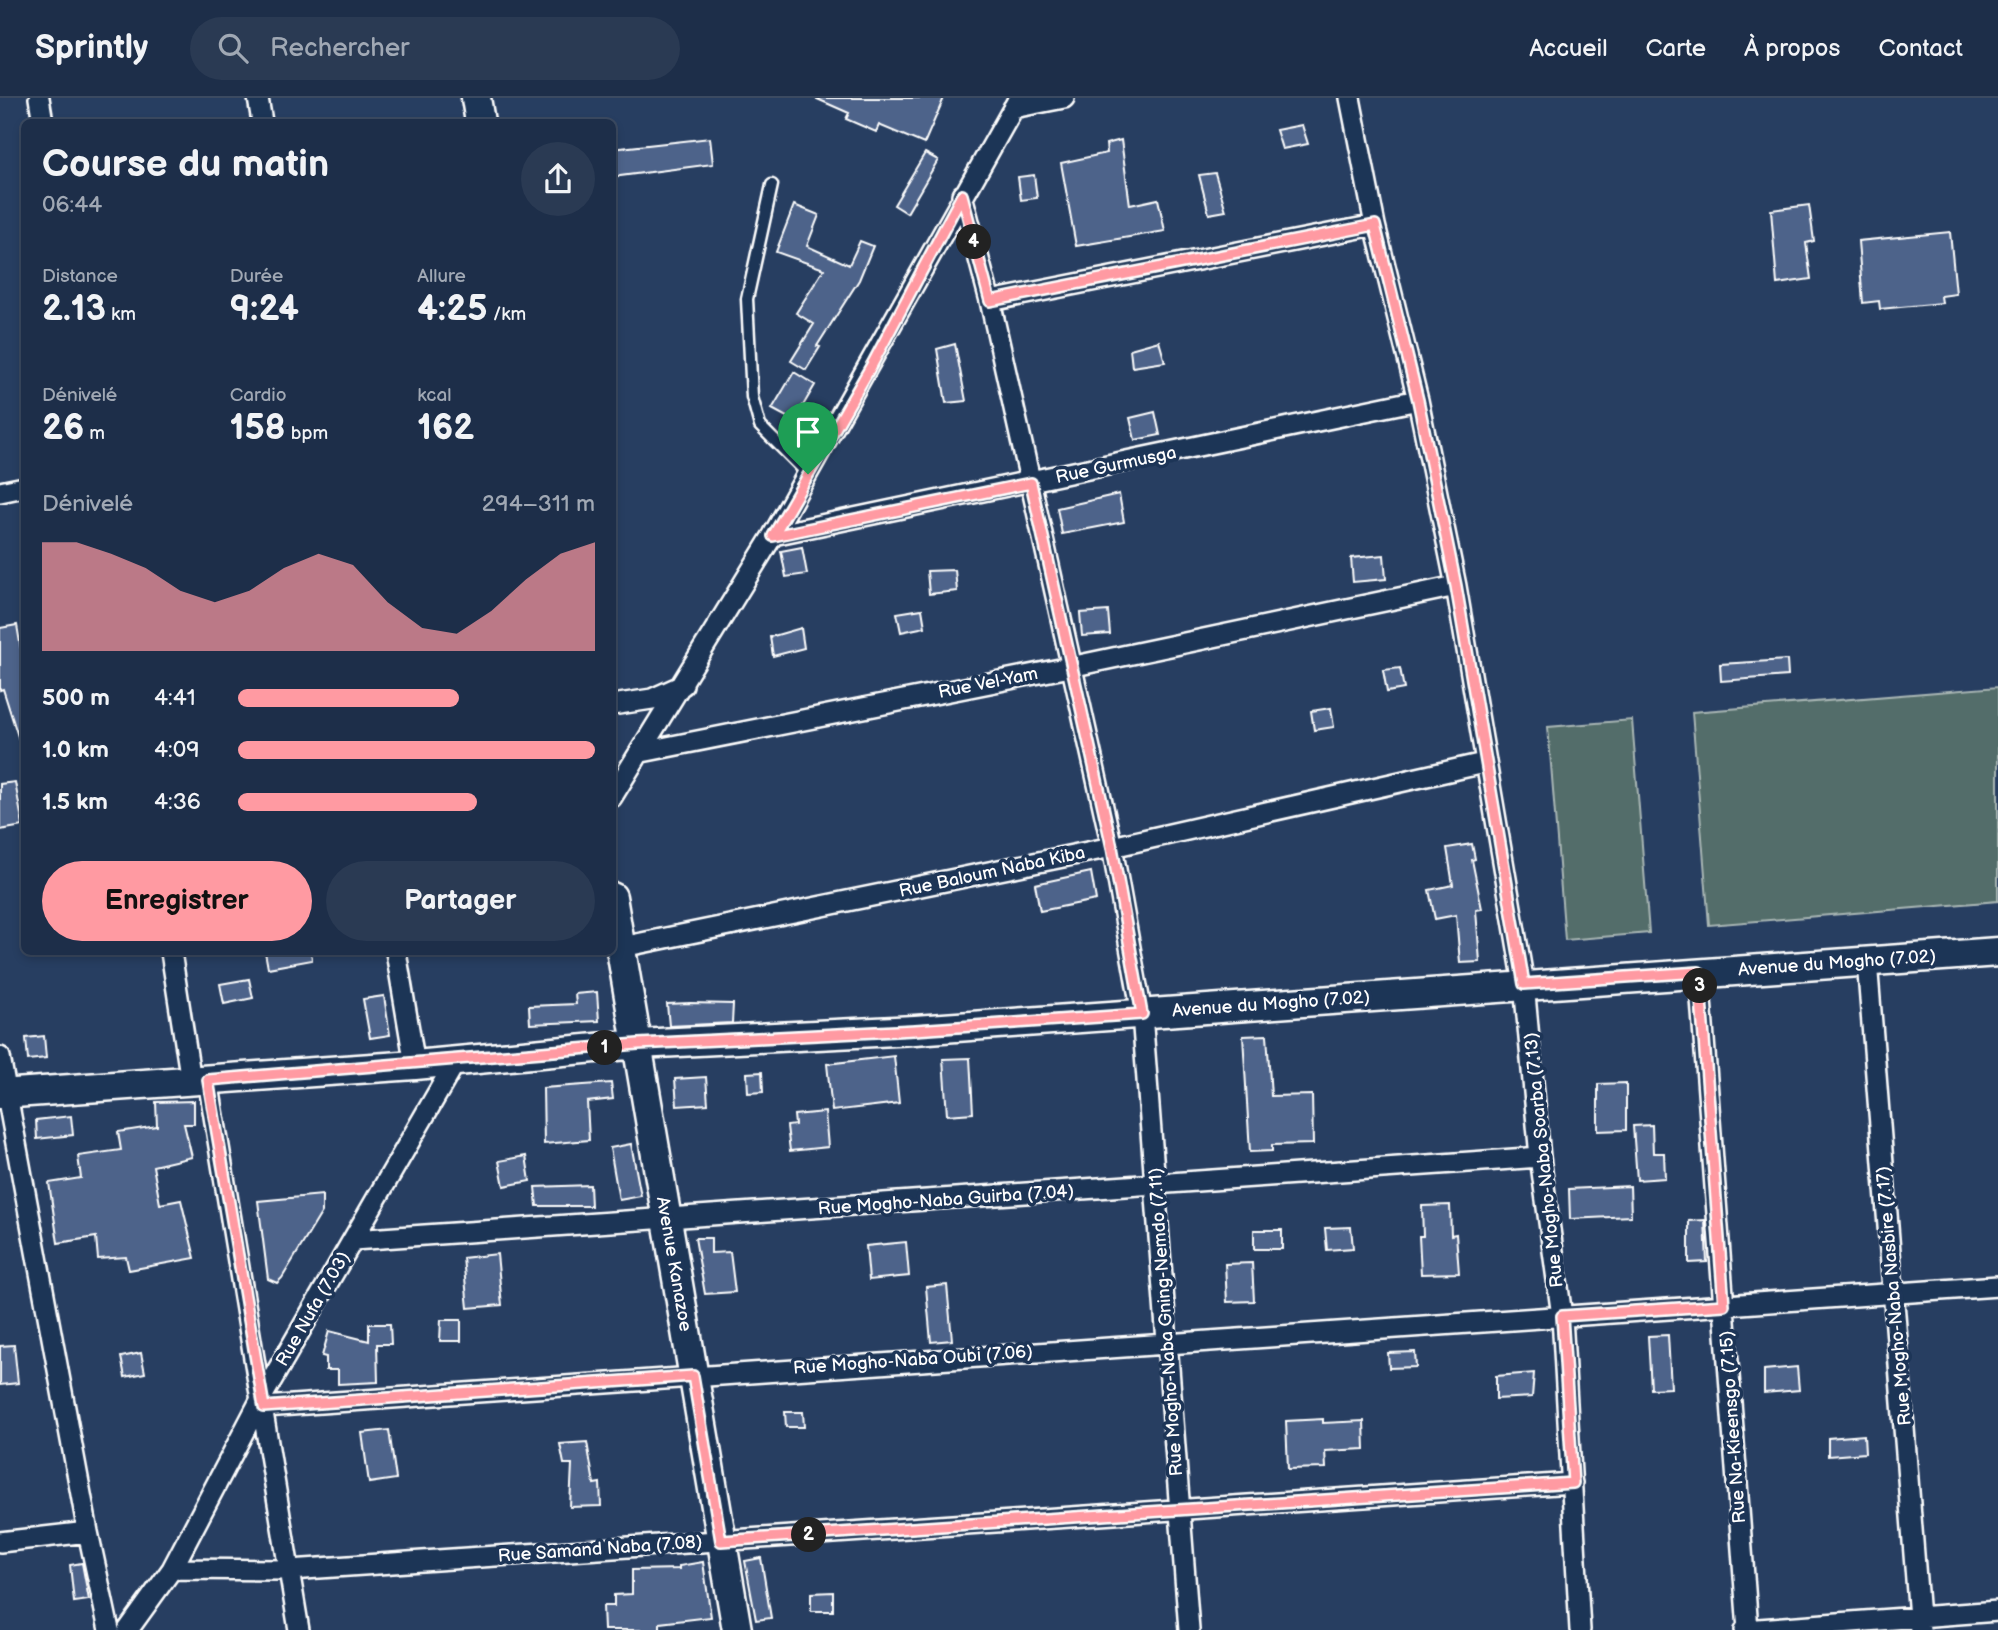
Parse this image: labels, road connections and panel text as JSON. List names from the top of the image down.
{
  "streets": {
    "main road": ["Avenue du Mogho (7.02)", "Avenue Kanazoe"],
    "street": [
      "Rue Gurmusga",
      "Rue Vel-Yam",
      "Rue Baloum Naba Kiba",
      "Rue Mogho-Naba Soarba (7.13)",
      "Rue Mogho-Naba Guirba (7.04)",
      "Rue Mogho-Naba Nasbire (7.17)",
      "Rue Nufa (7.03)",
      "Rue Mogho-Naba Gning-Nemdo (7.11)",
      "Rue Mogho-Naba Oubi (7.06)",
      "Rue Na-Kieensgo (7.15)",
      "Rue Samand Naba (7.08)"
    ]
  },
  "crossings": [
    ["Rue Gurmusga", "Rue Mogho-Naba Soarba (7.13)"],
    ["Rue Gurmusga", "Rue Mogho-Naba Gning-Nemdo (7.11)"],
    ["Rue Vel-Yam", "Rue Mogho-Naba Soarba (7.13)"],
    ["Rue Vel-Yam", "Rue Mogho-Naba Gning-Nemdo (7.11)"],
    ["Rue Baloum Naba Kiba", "Rue Mogho-Naba Soarba (7.13)"],
    ["Rue Baloum Naba Kiba", "Avenue Kanazoe"],
    ["Rue Baloum Naba Kiba", "Rue Mogho-Naba Gning-Nemdo (7.11)"],
    ["Avenue du Mogho (7.02)", "Rue Mogho-Naba Soarba (7.13)"],
    ["Avenue du Mogho (7.02)", "Avenue Kanazoe"],
    ["Avenue du Mogho (7.02)", "Rue Mogho-Naba Nasbire (7.17)"],
    ["Avenue du Mogho (7.02)", "Rue Nufa (7.03)"],
    ["Avenue du Mogho (7.02)", "Rue Mogho-Naba Gning-Nemdo (7.11)"],
    ["Avenue du Mogho (7.02)", "Rue Na-Kieensgo (7.15)"],
    ["Rue Mogho-Naba Soarba (7.13)", "Rue Mogho-Naba Guirba (7.04)"],
    ["Rue Mogho-Naba Soarba (7.13)", "Rue Mogho-Naba Oubi (7.06)"],
    ["Rue Mogho-Naba Soarba (7.13)", "Rue Samand Naba (7.08)"],
    ["Rue Mogho-Naba Guirba (7.04)", "Avenue Kanazoe"],
    ["Rue Mogho-Naba Guirba (7.04)", "Rue Nufa (7.03)"],
    ["Rue Mogho-Naba Guirba (7.04)", "Rue Mogho-Naba Gning-Nemdo (7.11)"],
    ["Avenue Kanazoe", "Rue Mogho-Naba Oubi (7.06)"],
    ["Avenue Kanazoe", "Rue Samand Naba (7.08)"],
    ["Rue Mogho-Naba Nasbire (7.17)", "Rue Mogho-Naba Oubi (7.06)"],
    ["Rue Nufa (7.03)", "Rue Mogho-Naba Oubi (7.06)"],
    ["Rue Nufa (7.03)", "Rue Samand Naba (7.08)"],
    ["Rue Mogho-Naba Gning-Nemdo (7.11)", "Rue Mogho-Naba Oubi (7.06)"],
    ["Rue Mogho-Naba Gning-Nemdo (7.11)", "Rue Samand Naba (7.08)"],
    ["Rue Mogho-Naba Oubi (7.06)", "Rue Na-Kieensgo (7.15)"]
  ],
  "page": {
    "header": "Sprintly",
    "search": "Rechercher",
    "nav": [
      "Accueil",
      "Carte",
      "À propos",
      "Contact"
    ],
    "heading": ["Course du matin", "06:44"],
    "pins": [
      "4",
      "3",
      "1",
      "2"
    ],
    "stats": [
      ["Distance", "2.13 km"],
      ["Durée", "9:24"],
      ["Allure", "4:25 /km"],
      ["Dénivelé", "26 m"],
      ["Cardio", "158 bpm"],
      ["kcal", "162"]
    ],
    "chart": ["Dénivelé", "294–311 m"],
    "list": [
      {
        "name": "500 m",
        "note": "4:41"
      },
      {
        "name": "1.0 km",
        "note": "4:09"
      },
      {
        "name": "1.5 km",
        "note": "4:36"
      }
    ],
    "buttons": ["Enregistrer", "Partager"]
  }
}
